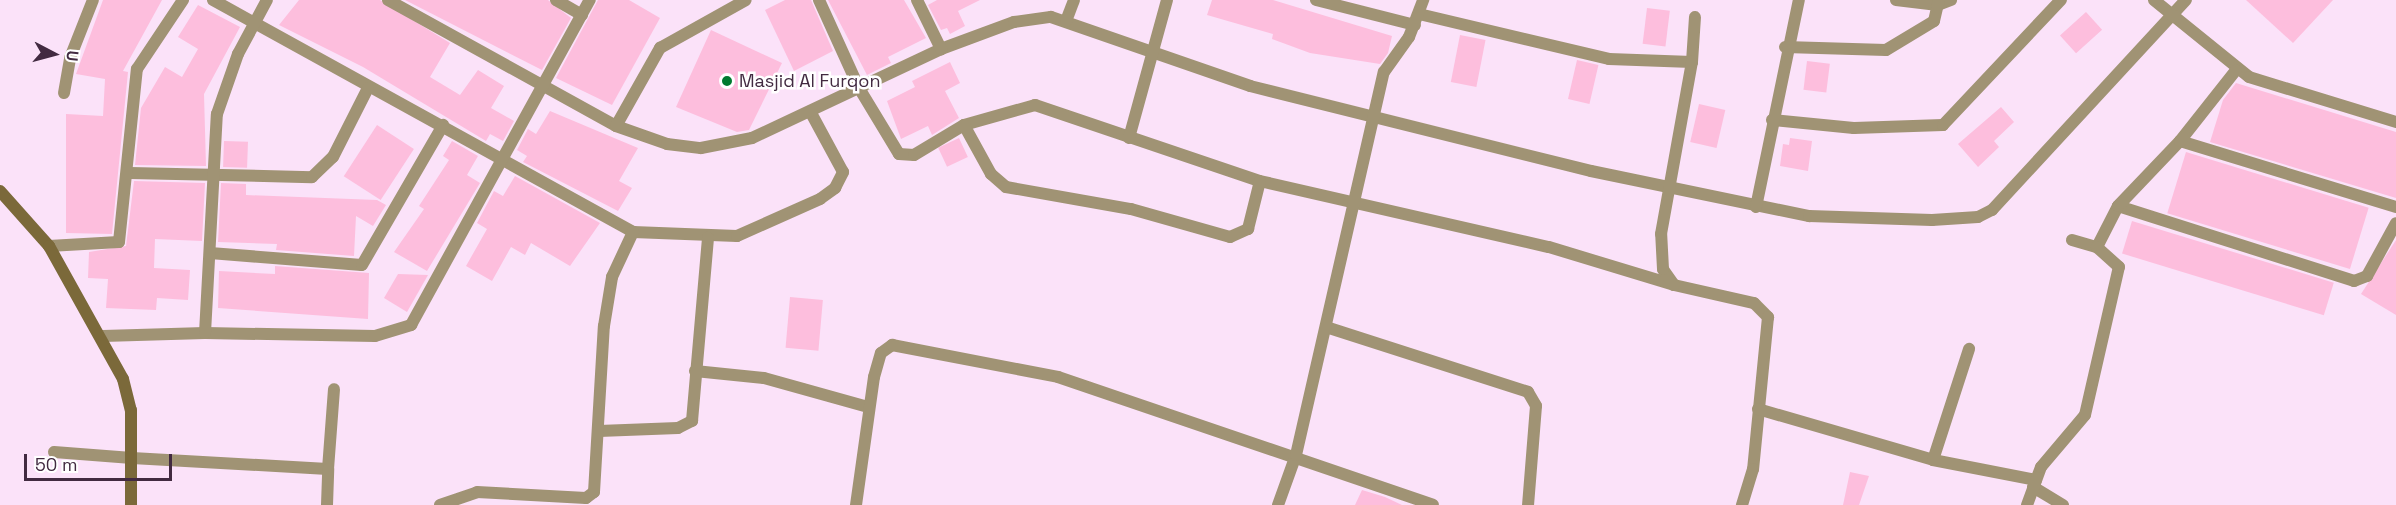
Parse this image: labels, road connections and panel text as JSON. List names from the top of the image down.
{
  "places": ["Masjid Al Furqon"],
  "scale_bar": "50 m",
  "north": "right"
}
